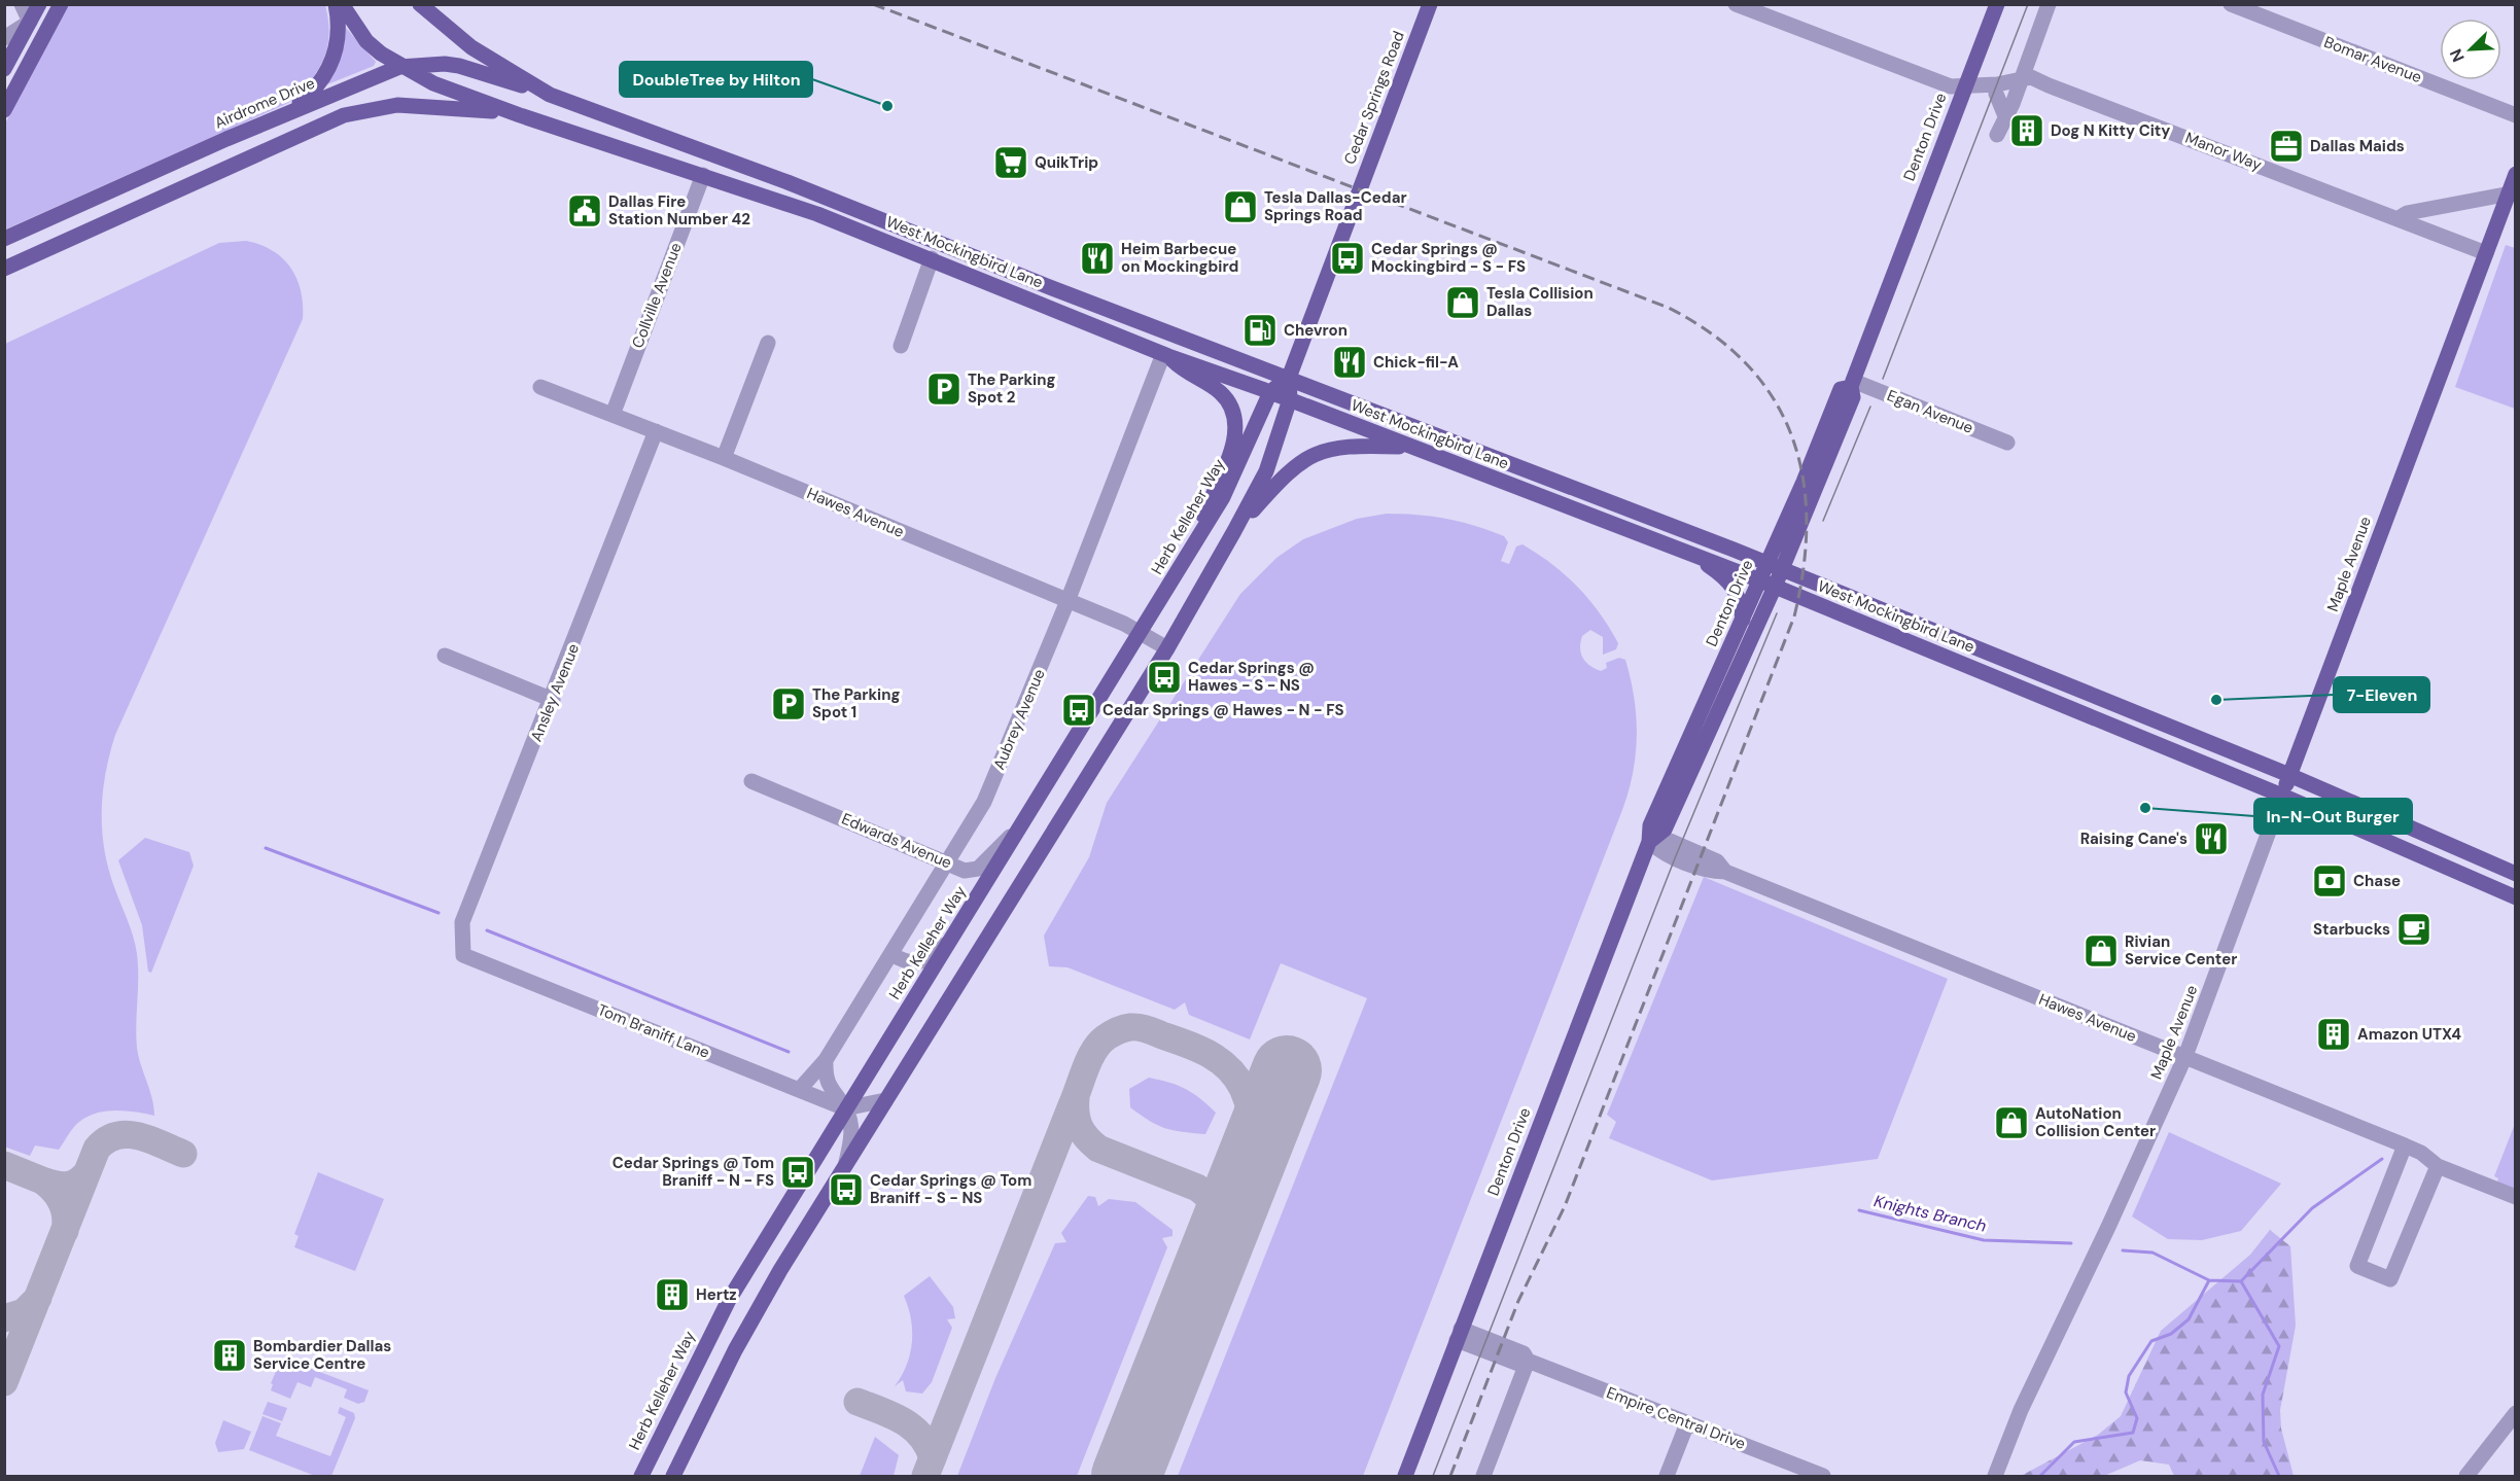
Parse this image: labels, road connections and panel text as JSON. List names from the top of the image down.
{
  "streets": {
    "main road": [
      "Cedar Springs Road",
      "Airdrome Drive",
      "Denton Drive",
      "West Mockingbird Lane",
      "Herb Kelleher Way",
      "Maple Avenue"
    ],
    "street": [
      "Bomar Avenue",
      "Manor Way",
      "Collville Avenue",
      "Egan Avenue",
      "Hawes Avenue",
      "Ansley Avenue",
      "Aubrey Avenue",
      "Edwards Avenue",
      "Tom Braniff Lane",
      "Empire Central Drive"
    ]
  },
  "crossings": [
    ["Cedar Springs Road", "West Mockingbird Lane"],
    ["Cedar Springs Road", "Herb Kelleher Way"],
    ["Airdrome Drive", "West Mockingbird Lane"],
    ["Denton Drive", "Manor Way"],
    ["Denton Drive", "West Mockingbird Lane"],
    ["Denton Drive", "Egan Avenue"],
    ["Denton Drive", "Hawes Avenue"],
    ["Denton Drive", "Empire Central Drive"],
    ["Manor Way", "Maple Avenue"],
    ["West Mockingbird Lane", "Collville Avenue"],
    ["West Mockingbird Lane", "Herb Kelleher Way"],
    ["West Mockingbird Lane", "Maple Avenue"],
    ["West Mockingbird Lane", "Aubrey Avenue"],
    ["Collville Avenue", "Hawes Avenue"],
    ["Hawes Avenue", "Herb Kelleher Way"],
    ["Hawes Avenue", "Maple Avenue"],
    ["Hawes Avenue", "Ansley Avenue"],
    ["Hawes Avenue", "Aubrey Avenue"],
    ["Herb Kelleher Way", "Edwards Avenue"],
    ["Herb Kelleher Way", "Tom Braniff Lane"],
    ["Ansley Avenue", "Tom Braniff Lane"],
    ["Aubrey Avenue", "Edwards Avenue"],
    ["Aubrey Avenue", "Tom Braniff Lane"]
  ],
  "water": ["Knights Branch"],
  "places": {
    "other": ["DoubleTree by Hilton", "7-Eleven", "In-N-Out Burger"],
    "building": [
      "Dog N Kitty City",
      "Amazon UTX4",
      "Hertz",
      "Bombardier Dallas Service Centre"
    ],
    "office": ["Dallas Maids"],
    "supermarket": ["QuikTrip"],
    "shop": [
      "Tesla Dallas-Cedar Springs Road",
      "Tesla Collision Dallas",
      "Rivian Service Center",
      "AutoNation Collision Center"
    ],
    "public building": ["Dallas Fire Station Number 42"],
    "restaurant": ["Heim Barbecue on Mockingbird", "Chick-fil-A", "Raising Cane's"],
    "bus stop": [
      "Cedar Springs @ Mockingbird - S - FS",
      "Cedar Springs @ Hawes - S - NS",
      "Cedar Springs @ Hawes - N - FS",
      "Cedar Springs @ Tom Braniff - N - FS",
      "Cedar Springs @ Tom Braniff - S - NS"
    ],
    "fuel station": ["Chevron"],
    "parking": ["The Parking Spot 2", "The Parking Spot 1"],
    "bank": ["Chase"],
    "cafe": ["Starbucks"]
  },
  "north": "bottom left"
}
